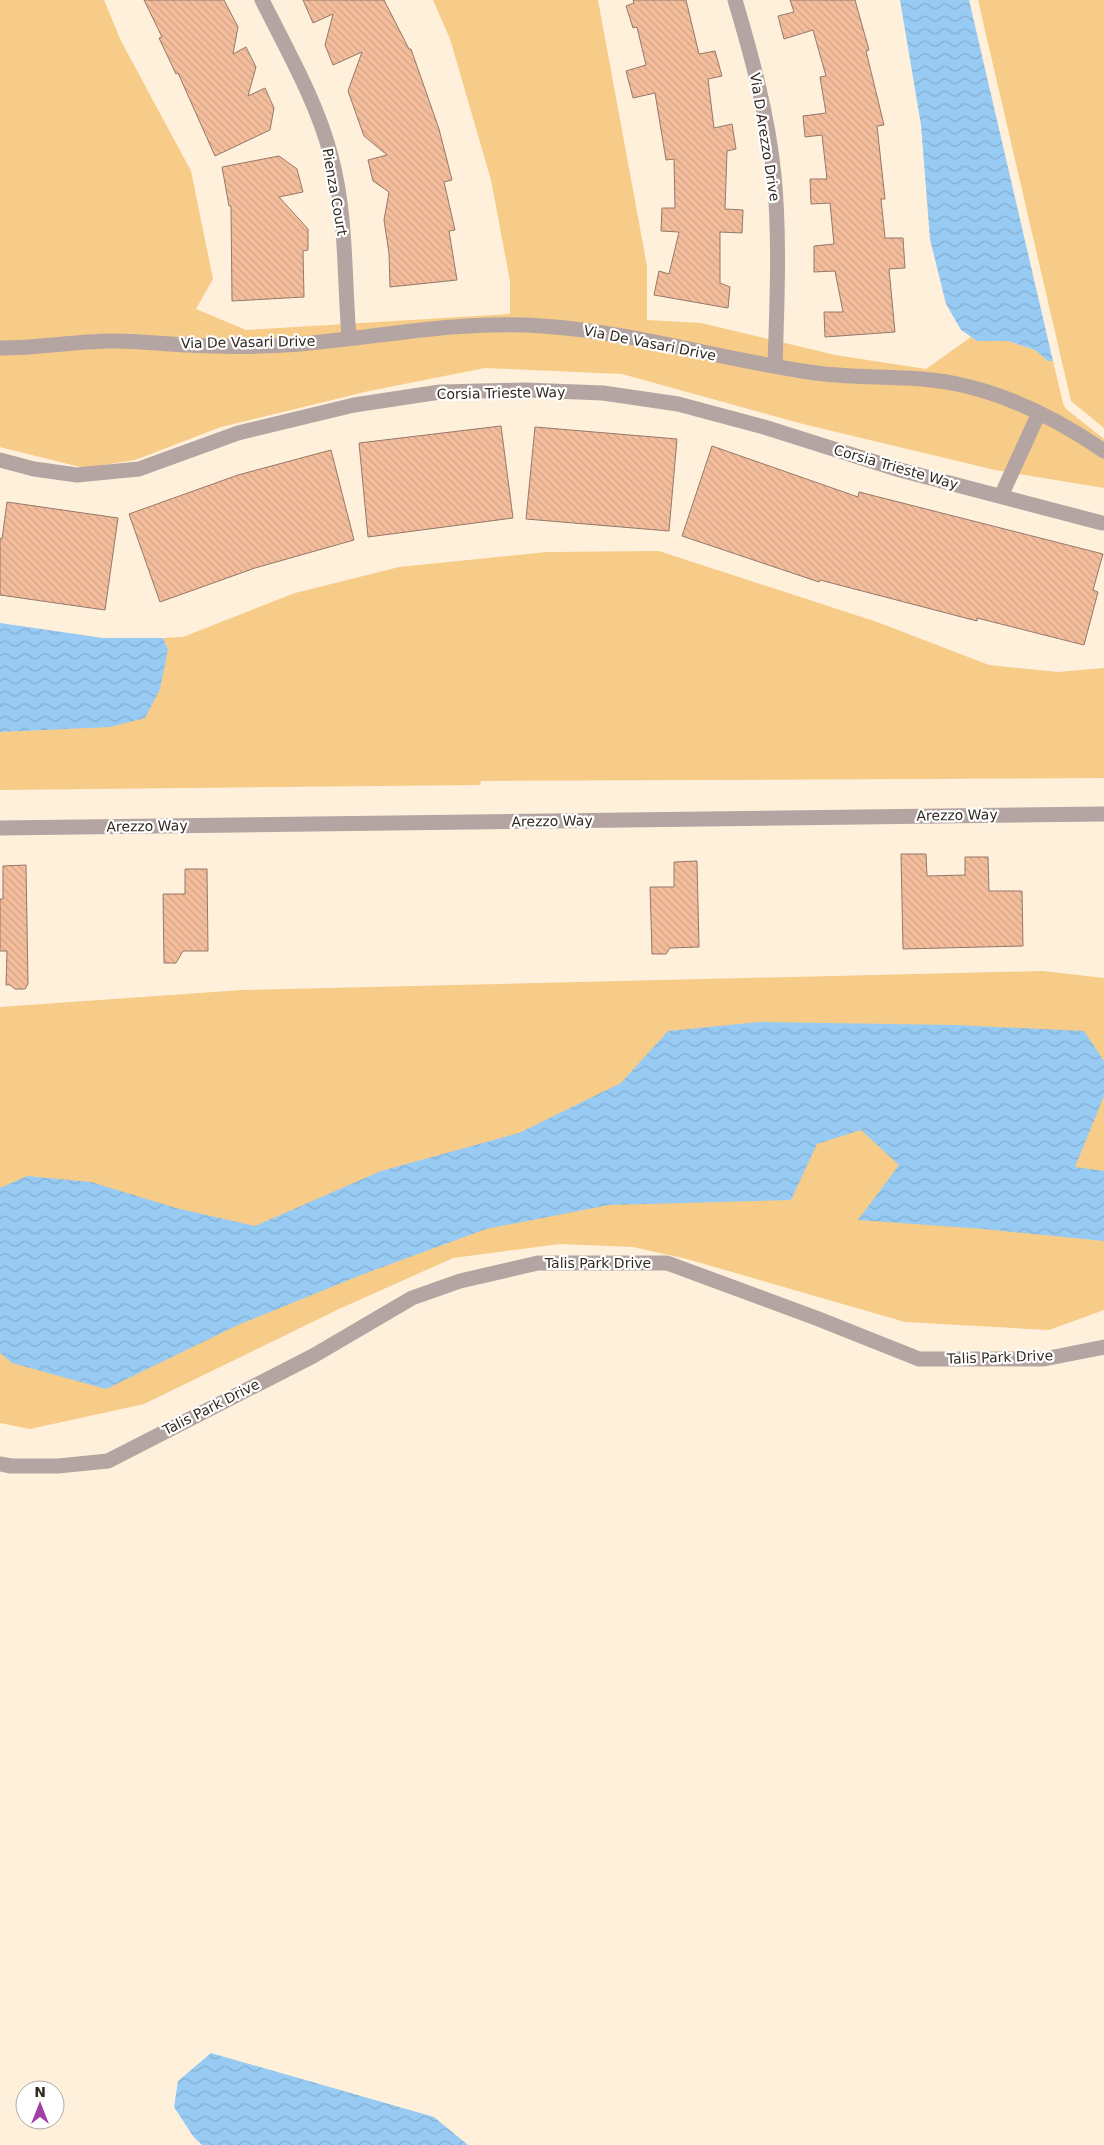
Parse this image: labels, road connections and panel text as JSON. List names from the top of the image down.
{
  "streets": {
    "street": [
      "Via D Arezzo Drive",
      "Pienza Court",
      "Via De Vasari Drive",
      "Corsia Trieste Way",
      "Arezzo Way",
      "Talis Park Drive"
    ]
  },
  "crossings": [
    ["Via D Arezzo Drive", "Via De Vasari Drive"],
    ["Pienza Court", "Via De Vasari Drive"]
  ],
  "north": "top"
}
